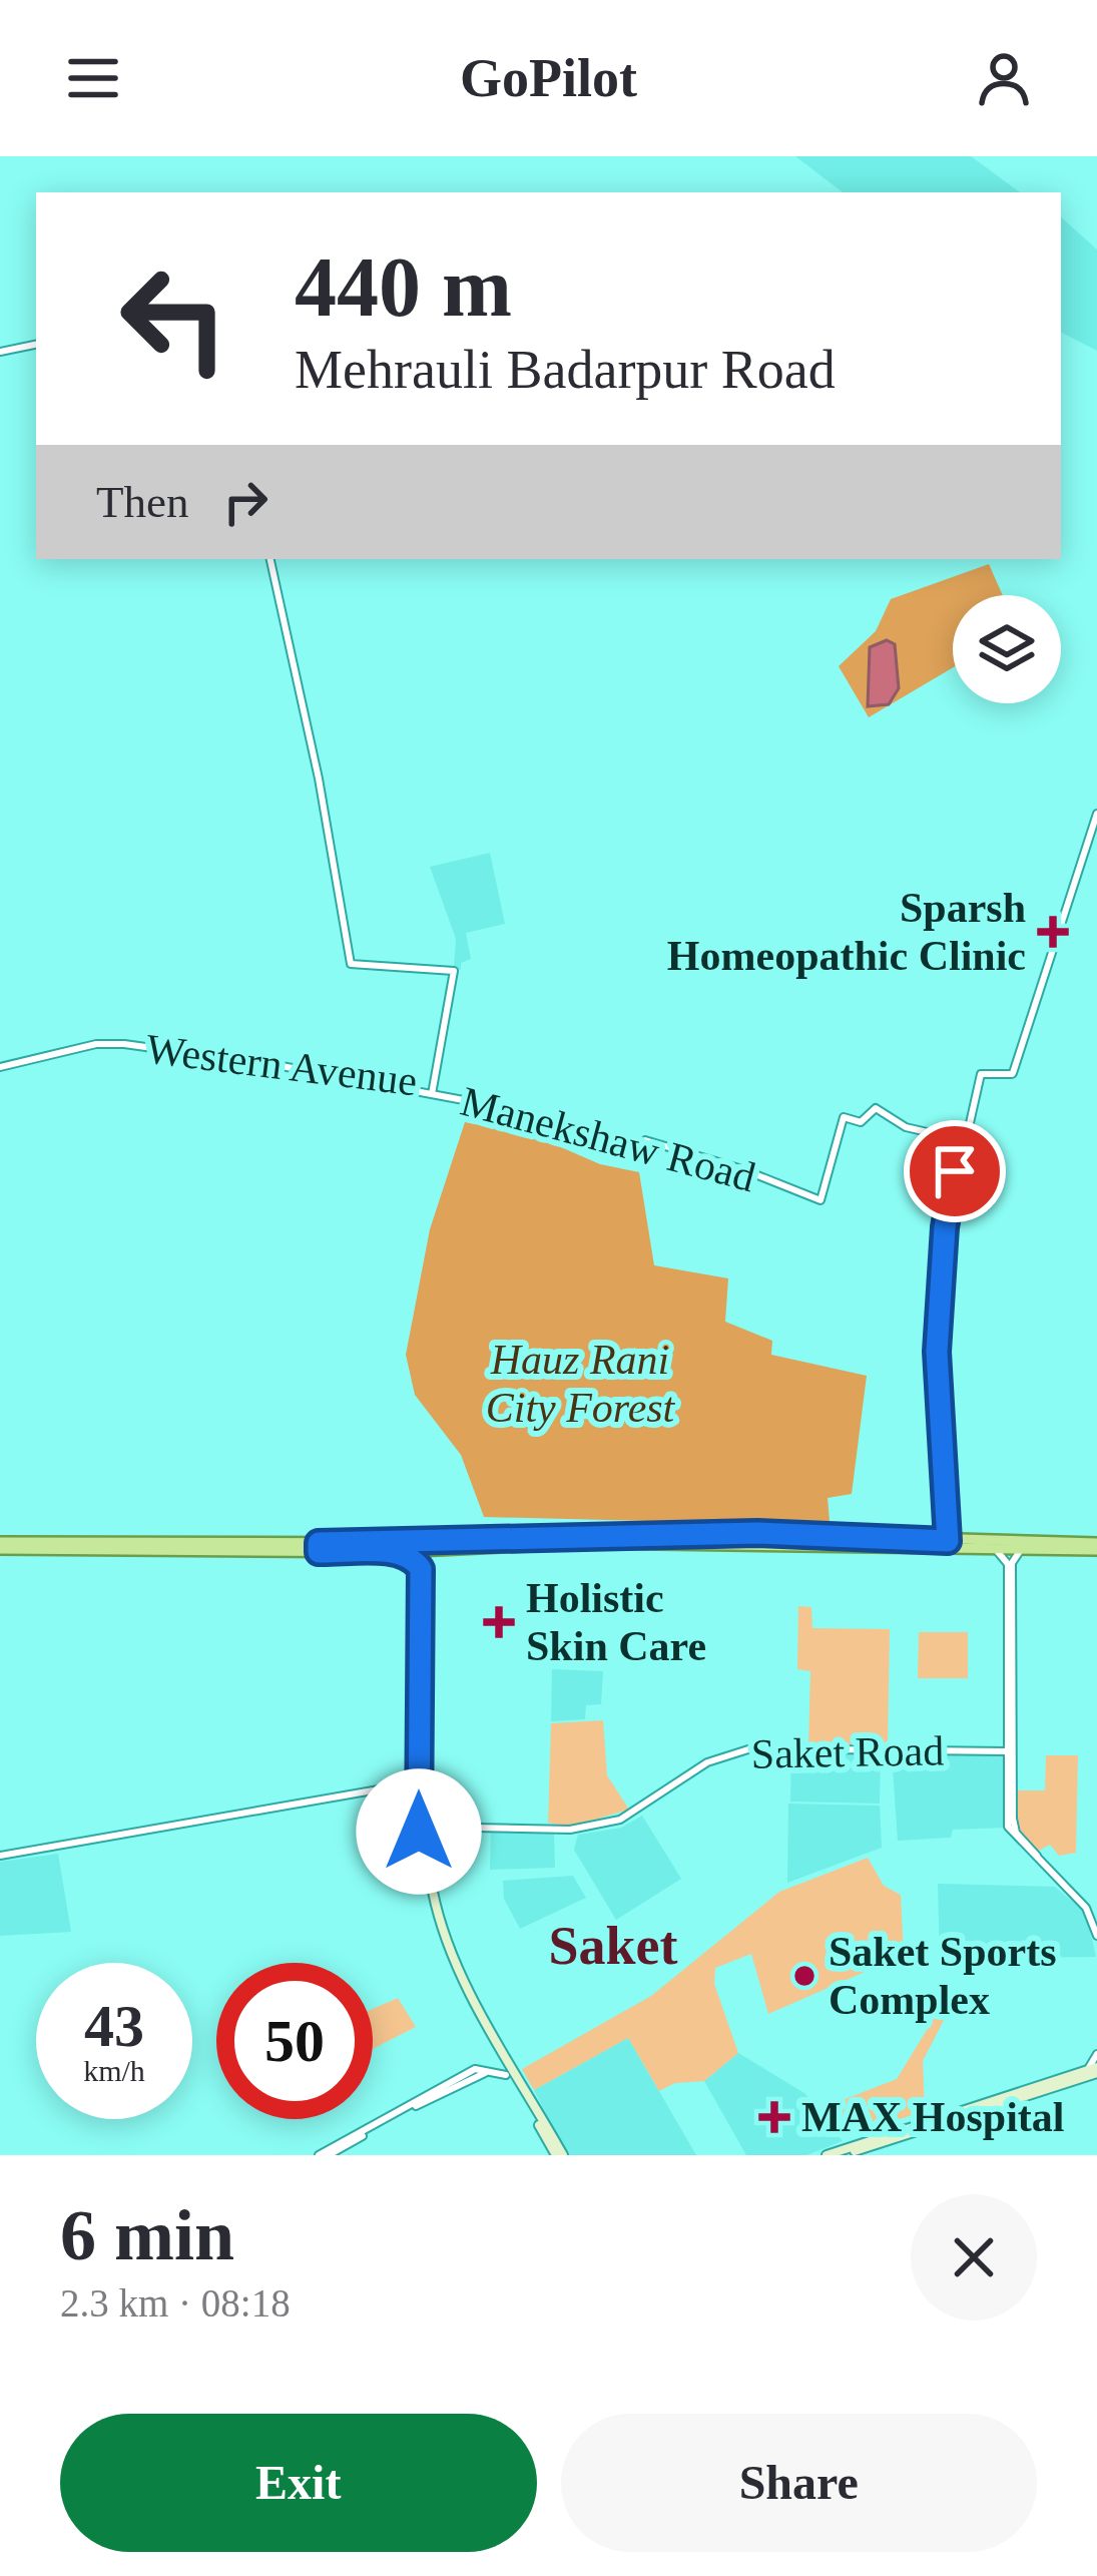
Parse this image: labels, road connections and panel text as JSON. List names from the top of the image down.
{
  "streets": {
    "street": ["Western Avenue", "Manekshaw Road", "Saket Road"]
  },
  "crossings": [
    ["Western Avenue", "Manekshaw Road"]
  ],
  "districts": ["Saket"],
  "parks": ["Hauz Rani City Forest"],
  "places": {
    "health": ["Sparsh Homeopathic Clinic", "Holistic Skin Care", "MAX Hospital"],
    "other": ["Saket Sports Complex"]
  },
  "page": {
    "header": "GoPilot",
    "turn": ["440 m", "Mehrauli Badarpur Road"],
    "then": "Then",
    "speed": "43 km/h",
    "limit": "50",
    "heading": ["6 min", "2.3 km · 08:18"],
    "buttons": ["Exit", "Share"]
  }
}
